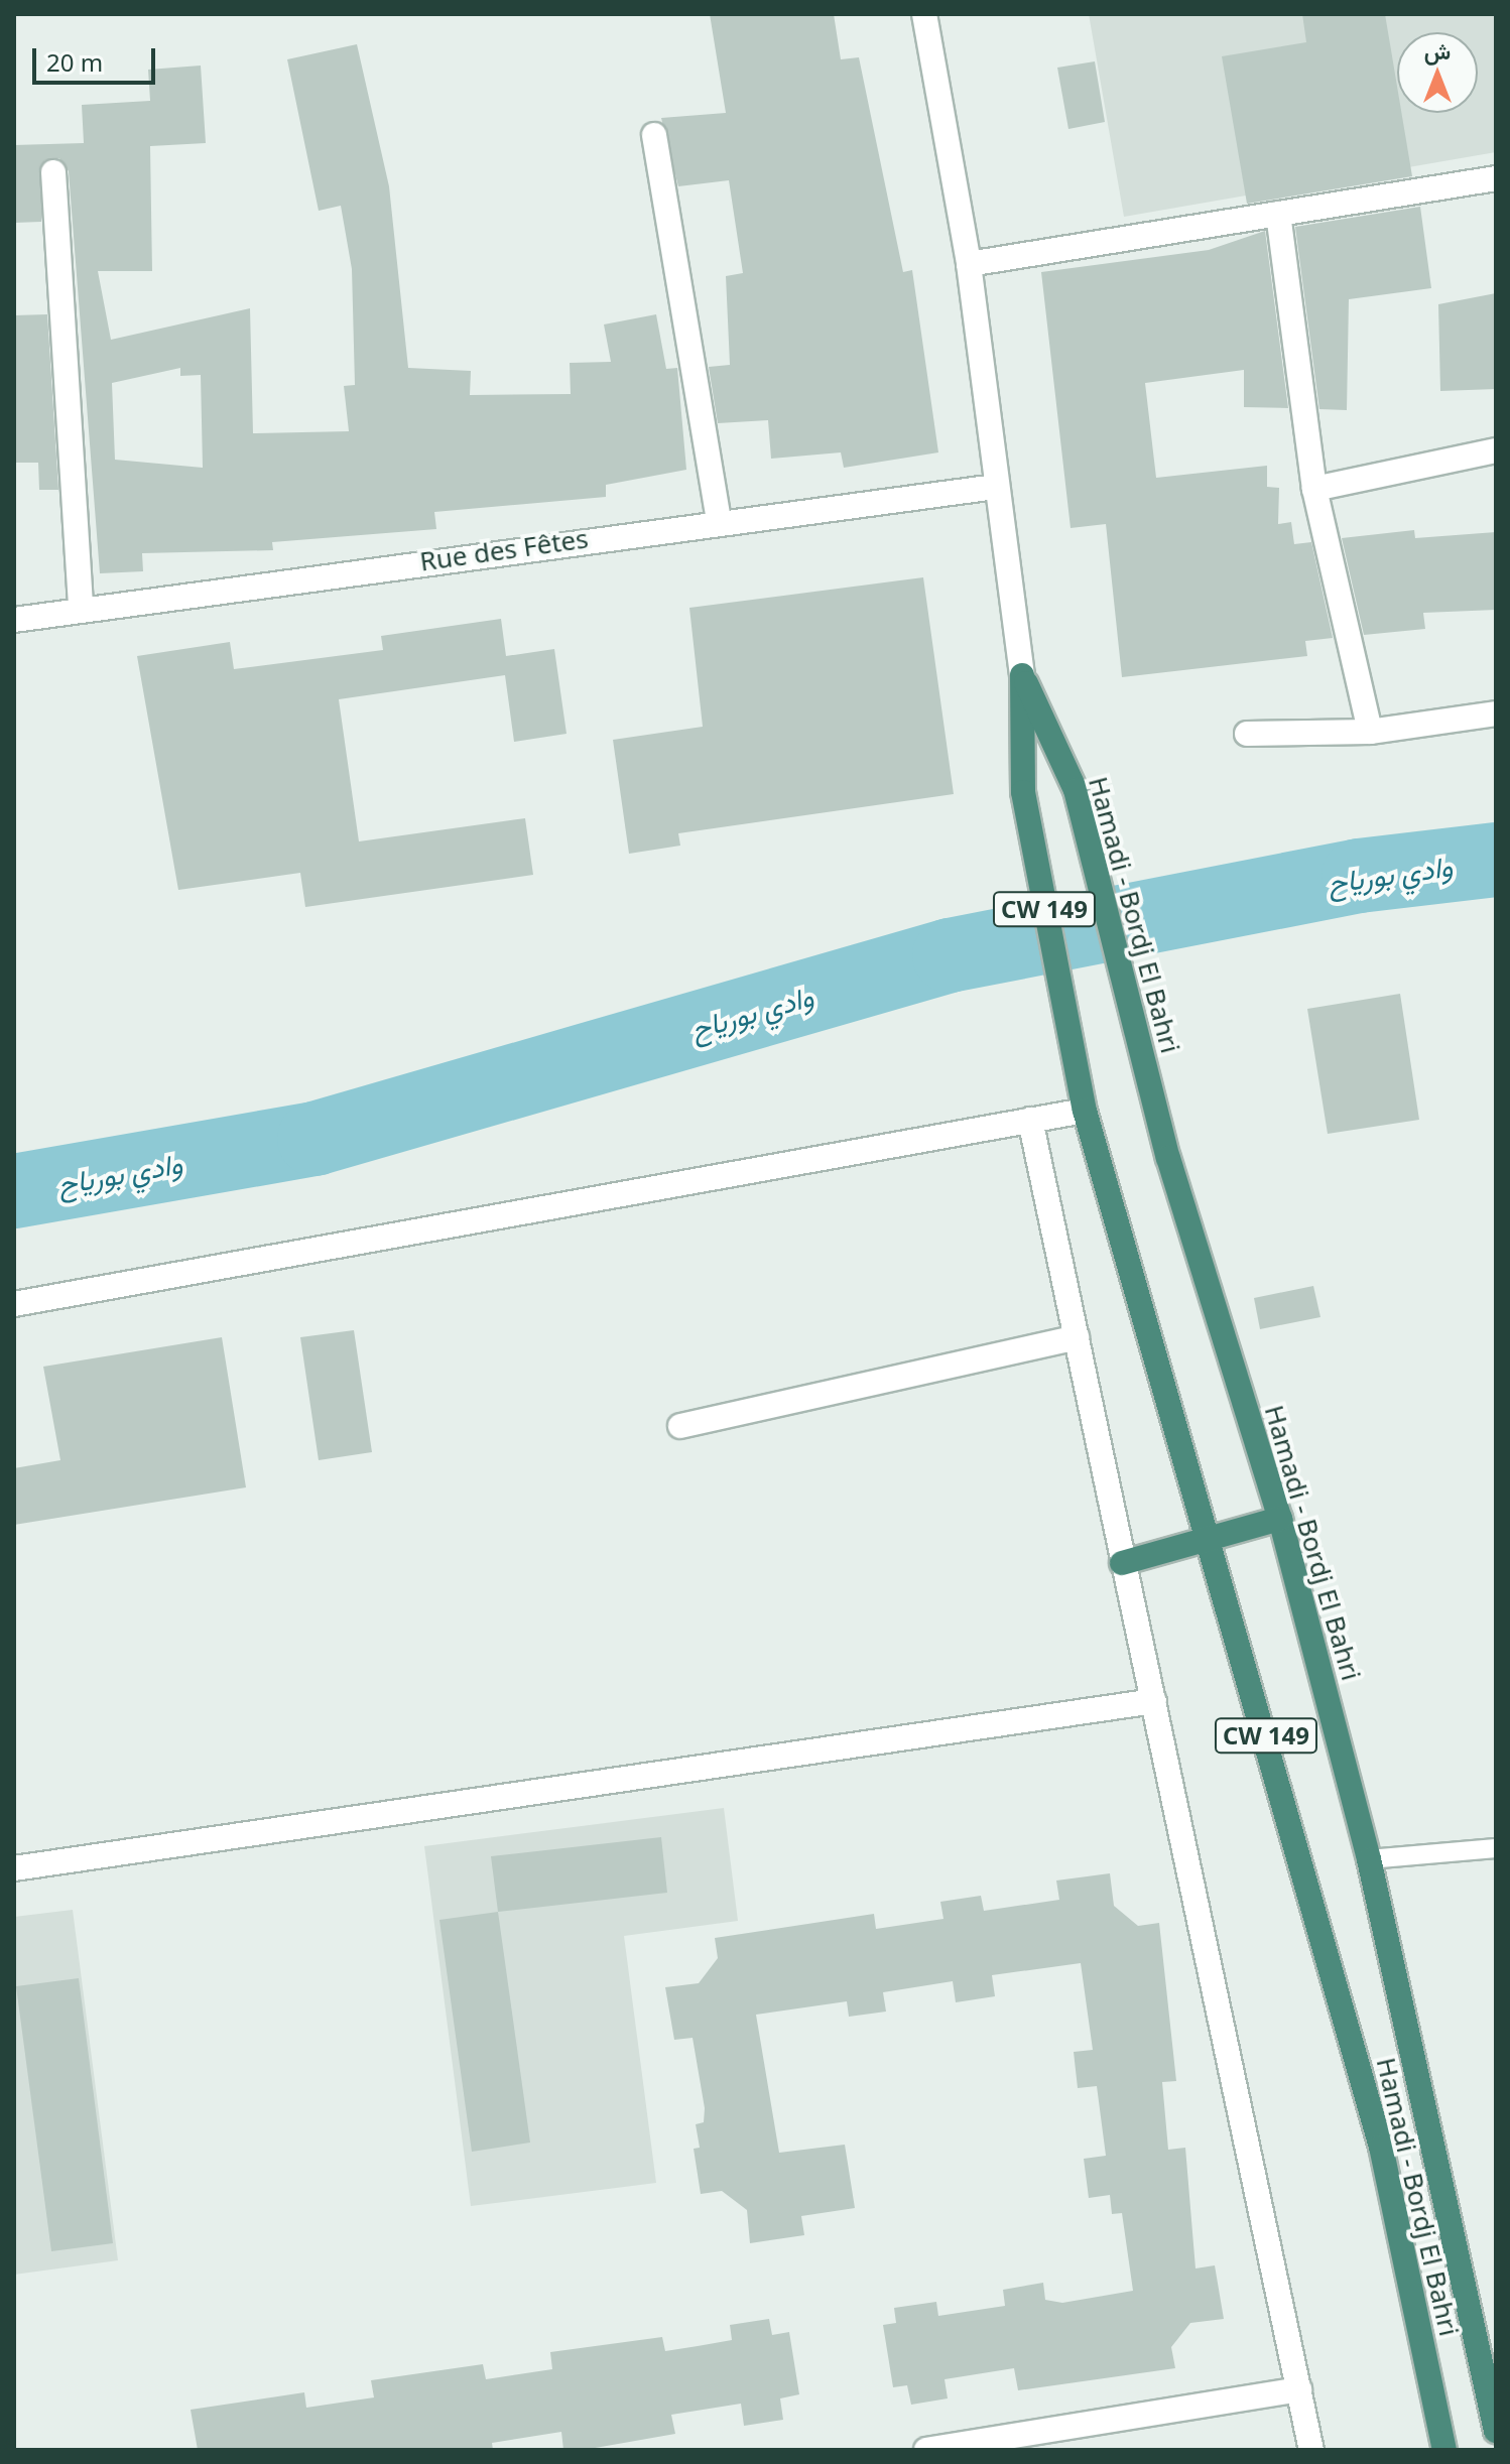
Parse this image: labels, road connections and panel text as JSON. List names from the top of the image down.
{
  "streets": {
    "highway": ["CW 149", "Hamadi - Bordj El Bahri"],
    "street": ["Rue des Fêtes"]
  },
  "crossings": [
    ["Rue des Fêtes", "CW 149"],
    ["CW 149", "Hamadi - Bordj El Bahri"]
  ],
  "water": ["وادي بورياح"],
  "scale_bar": "20 m",
  "north": "top"
}
